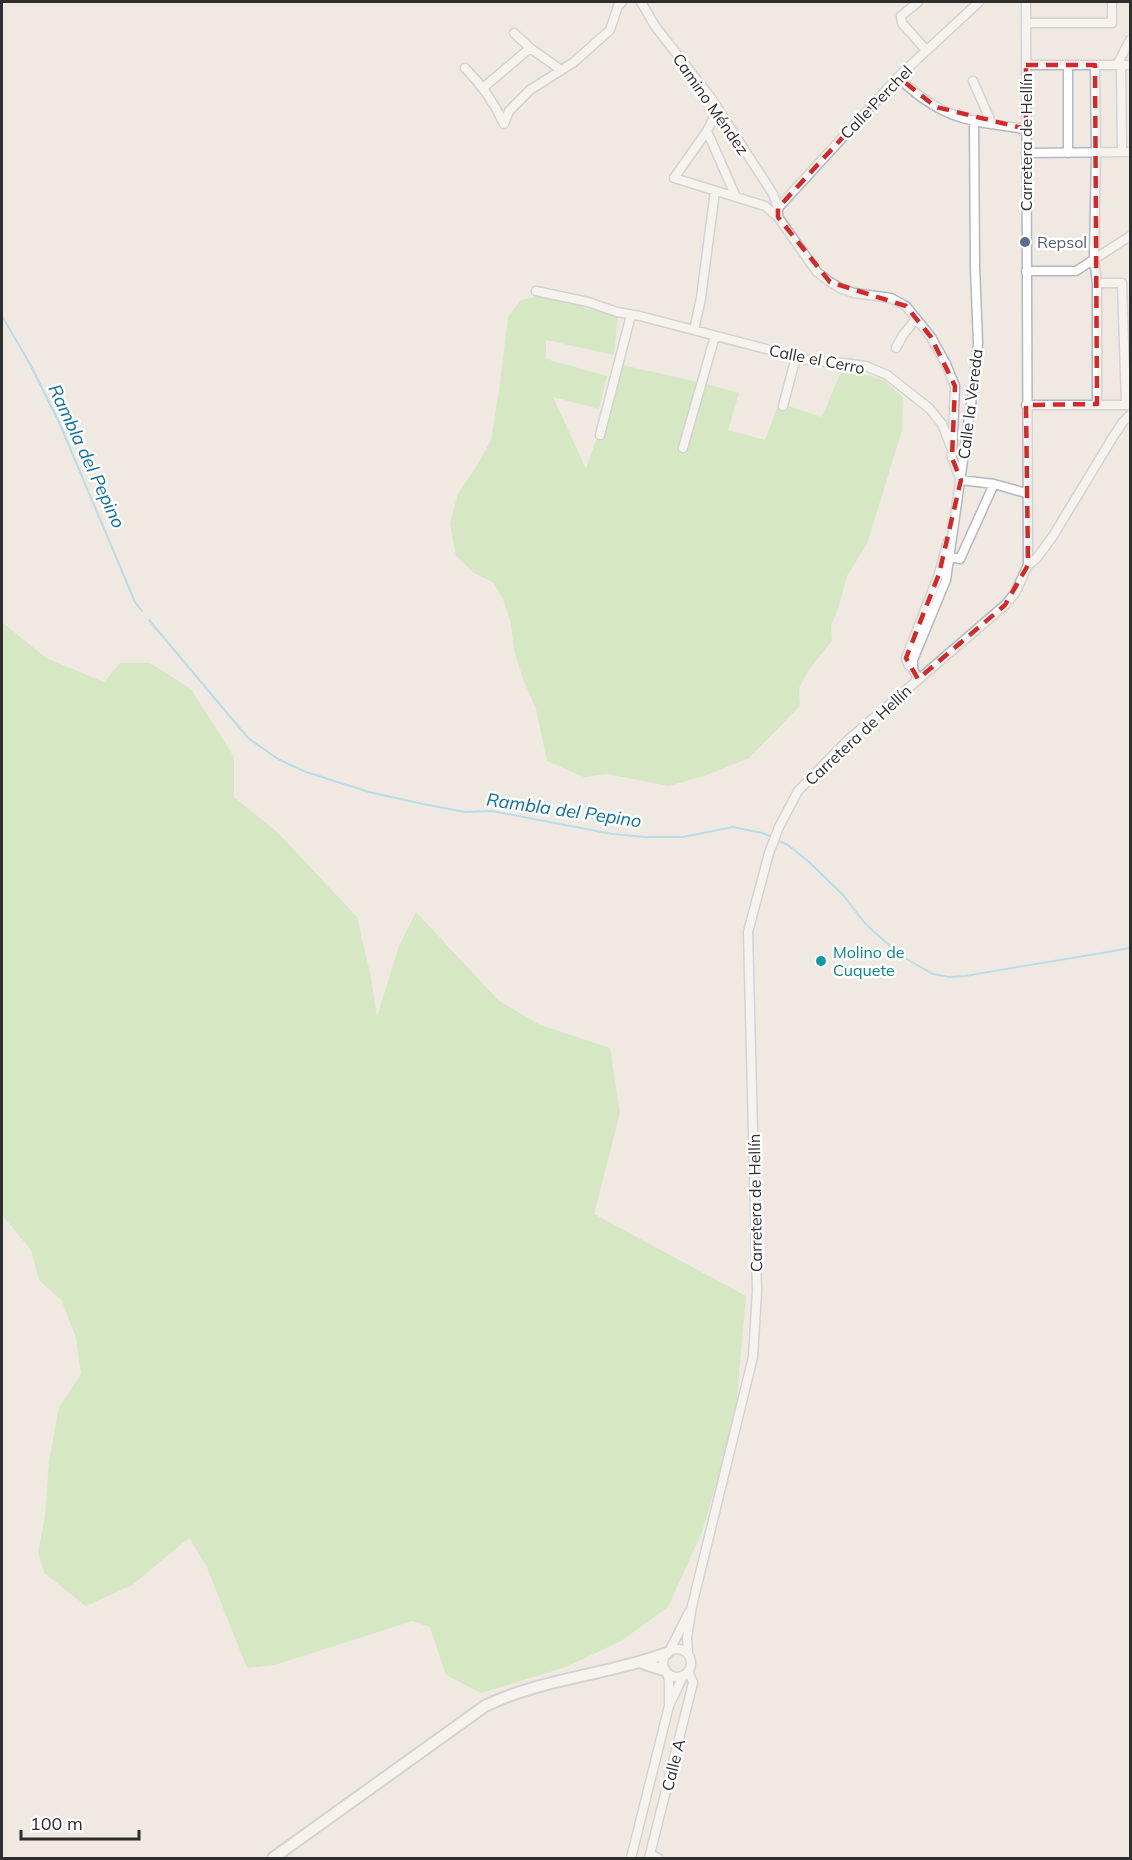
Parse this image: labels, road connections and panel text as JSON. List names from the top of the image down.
{
  "streets": {
    "street": [
      "Calle Perchel",
      "Camino Méndez",
      "Carretera de Hellín",
      "Calle el Cerro",
      "Calle la Vereda",
      "Calle A"
    ]
  },
  "crossings": [
    ["Calle Perchel", "Camino Méndez"],
    ["Carretera de Hellín", "Calle A"]
  ],
  "water": ["Rambla del Pepino"],
  "places": ["Repsol", "Molino de Cuquete"],
  "scale_bar": "100 m"
}
